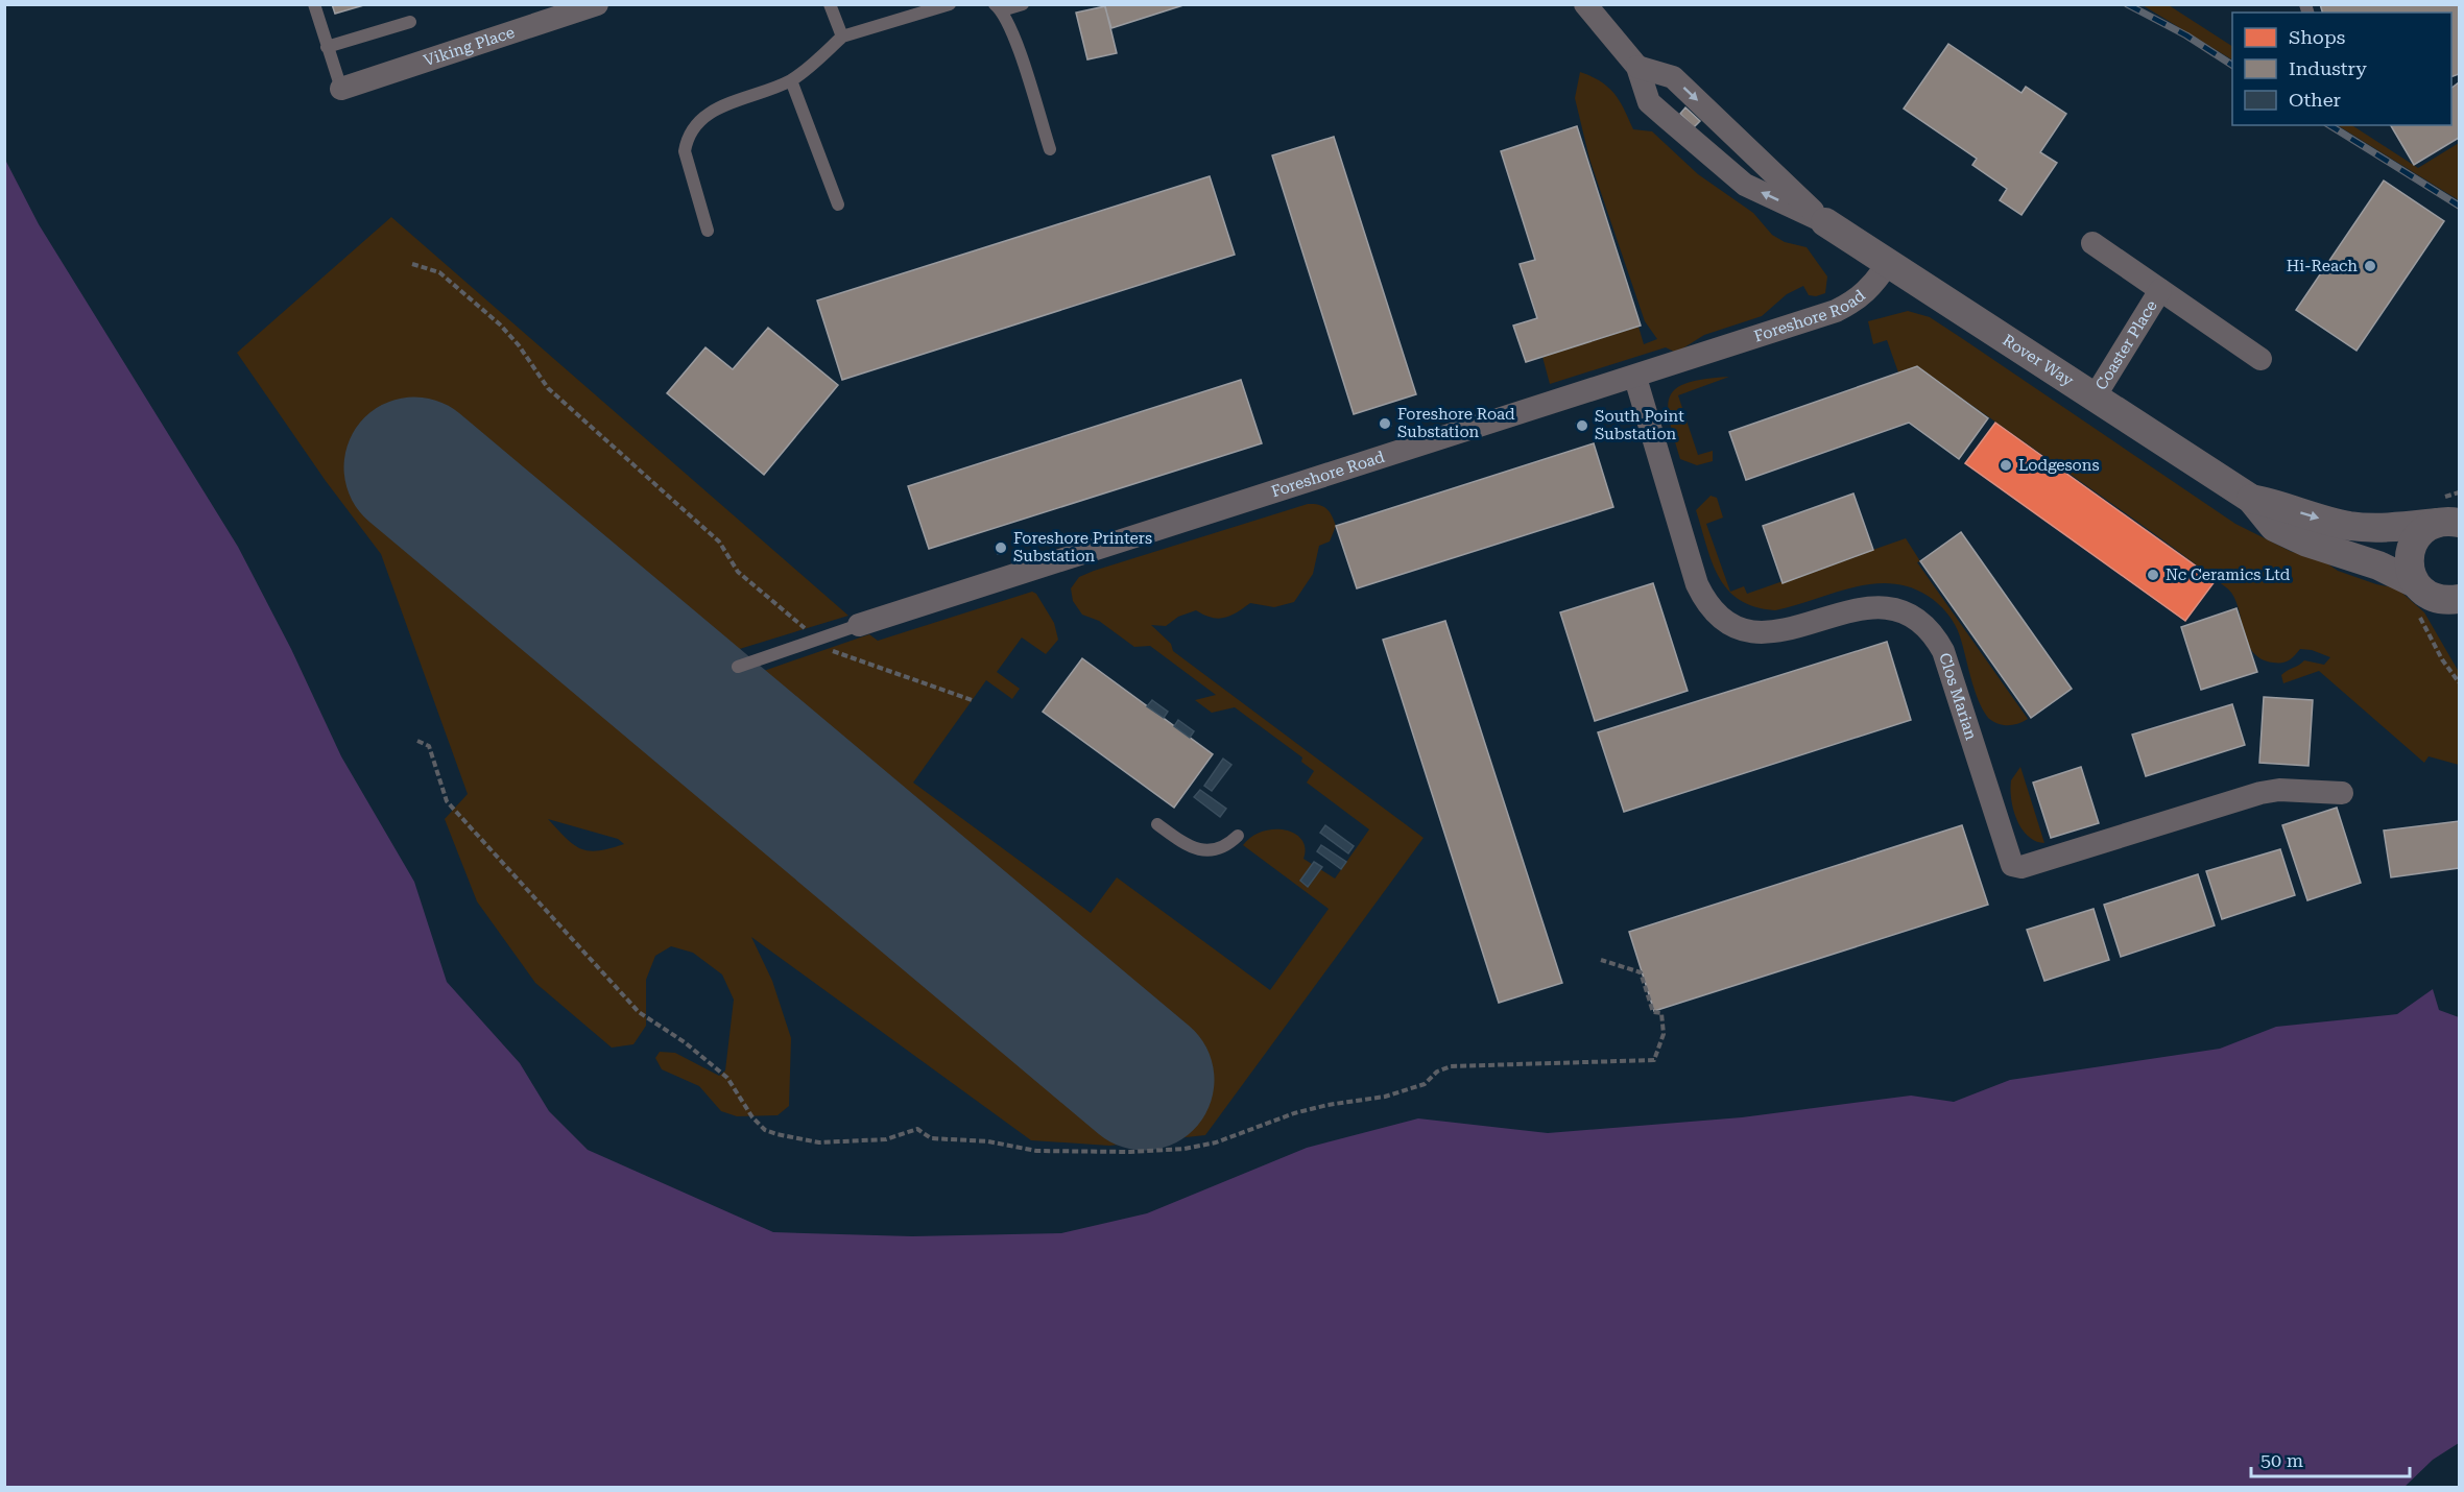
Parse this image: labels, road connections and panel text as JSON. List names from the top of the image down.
{
  "streets": {
    "street": [
      "Viking Place",
      "Foreshore Road",
      "Coaster Place",
      "Rover Way",
      "Clos Marian"
    ]
  },
  "crossings": [
    ["Foreshore Road", "Rover Way"],
    ["Foreshore Road", "Clos Marian"],
    ["Coaster Place", "Rover Way"]
  ],
  "places": [
    "Hi-Reach",
    "Foreshore Road Substation",
    "South Point Substation",
    "Lodgesons",
    "Foreshore Printers Substation",
    "Nc Ceramics Ltd"
  ],
  "legend": ["Shops", "Industry", "Other"],
  "scale_bar": "50 m"
}
